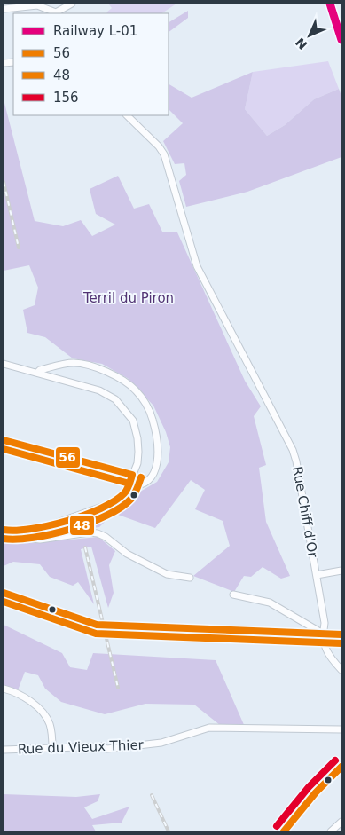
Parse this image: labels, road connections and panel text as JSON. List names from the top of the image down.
{
  "streets": {
    "street": ["Rue Chiff d'Or", "Rue du Vieux Thier"]
  },
  "parks": ["Terril du Piron"],
  "lines": [
    "rail line L-01",
    "transit line 56",
    "transit line 48",
    "transit line 156"
  ],
  "legend": [
    "Railway L-01",
    "56",
    "48",
    "156"
  ],
  "north": "bottom left"
}
